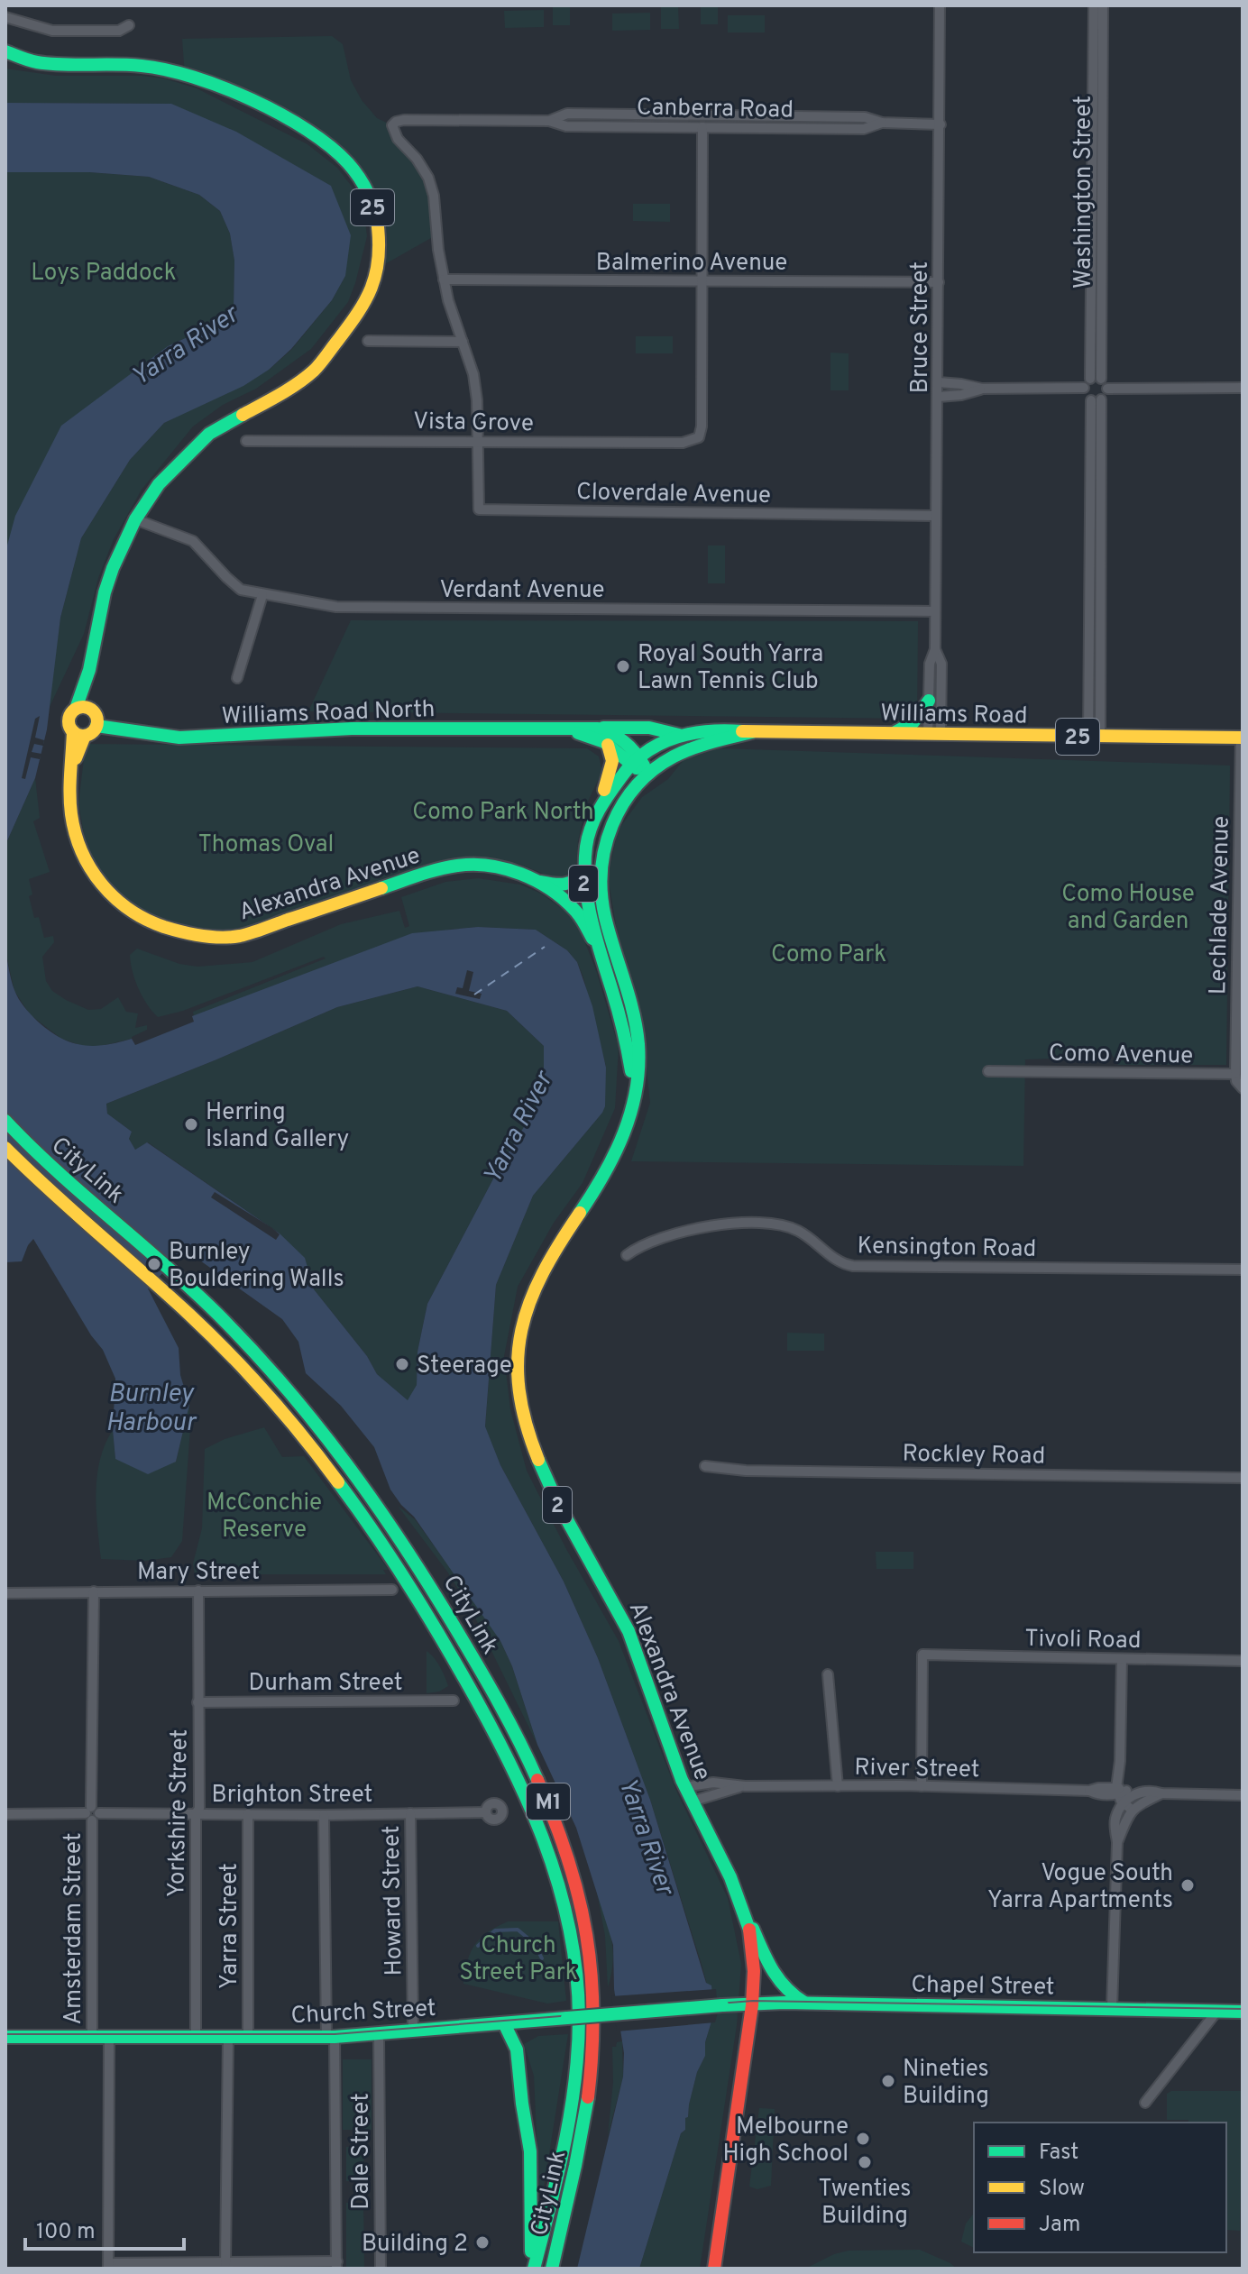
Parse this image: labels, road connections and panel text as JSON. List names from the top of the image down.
{
  "streets": {
    "main road": [
      "25",
      "Williams Road North",
      "Williams Road",
      "Alexandra Avenue",
      "2",
      "CityLink",
      "M1",
      "Chapel Street",
      "Church Street"
    ],
    "street": [
      "Canberra Road",
      "Washington Street",
      "Balmerino Avenue",
      "Bruce Street",
      "Vista Grove",
      "Cloverdale Avenue",
      "Verdant Avenue",
      "Lechlade Avenue",
      "Como Avenue",
      "Kensington Road",
      "Rockley Road",
      "Mary Street",
      "Tivoli Road",
      "Durham Street",
      "River Street",
      "Brighton Street",
      "Yorkshire Street",
      "Howard Street",
      "Yarra Street",
      "Amsterdam Street",
      "Dale Street"
    ]
  },
  "crossings": [
    ["Canberra Road", "Balmerino Avenue"],
    ["Canberra Road", "Bruce Street"],
    ["25", "Verdant Avenue"],
    ["25", "Williams Road North"],
    ["25", "Alexandra Avenue"],
    ["Balmerino Avenue", "Bruce Street"],
    ["Balmerino Avenue", "Vista Grove"],
    ["Bruce Street", "Cloverdale Avenue"],
    ["Bruce Street", "Verdant Avenue"],
    ["Bruce Street", "Williams Road"],
    ["Vista Grove", "Cloverdale Avenue"],
    ["Williams Road North", "Williams Road"],
    ["Williams Road North", "Alexandra Avenue"],
    ["Williams Road North", "2"],
    ["Williams Road", "Alexandra Avenue"],
    ["Williams Road", "Lechlade Avenue"],
    ["Alexandra Avenue", "2"],
    ["Alexandra Avenue", "River Street"],
    ["Alexandra Avenue", "Chapel Street"],
    ["Lechlade Avenue", "Como Avenue"],
    ["Mary Street", "Yorkshire Street"],
    ["Mary Street", "Amsterdam Street"],
    ["Tivoli Road", "River Street"],
    ["Durham Street", "Yorkshire Street"],
    ["Brighton Street", "Yorkshire Street"],
    ["Brighton Street", "Howard Street"],
    ["Brighton Street", "Yarra Street"],
    ["Brighton Street", "Amsterdam Street"],
    ["Brighton Street", "Dale Street"],
    ["Yorkshire Street", "Church Street"],
    ["Howard Street", "Church Street"],
    ["Yarra Street", "Church Street"],
    ["Amsterdam Street", "Church Street"],
    ["Chapel Street", "Church Street"],
    ["Church Street", "Dale Street"]
  ],
  "water": ["Yarra River", "Burnley Harbour"],
  "parks": [
    "Loys Paddock",
    "Como Park North",
    "Thomas Oval",
    "Como House and Garden",
    "Como Park",
    "McConchie Reserve",
    "Church Street Park"
  ],
  "places": [
    "Royal South Yarra Lawn Tennis Club",
    "Herring Island Gallery",
    "Burnley Bouldering Walls",
    "Steerage",
    "Vogue South Yarra Apartments",
    "Nineties Building",
    "Melbourne High School",
    "Twenties Building",
    "Building 2"
  ],
  "legend": ["Fast", "Slow", "Jam"],
  "scale_bar": "100 m"
}
